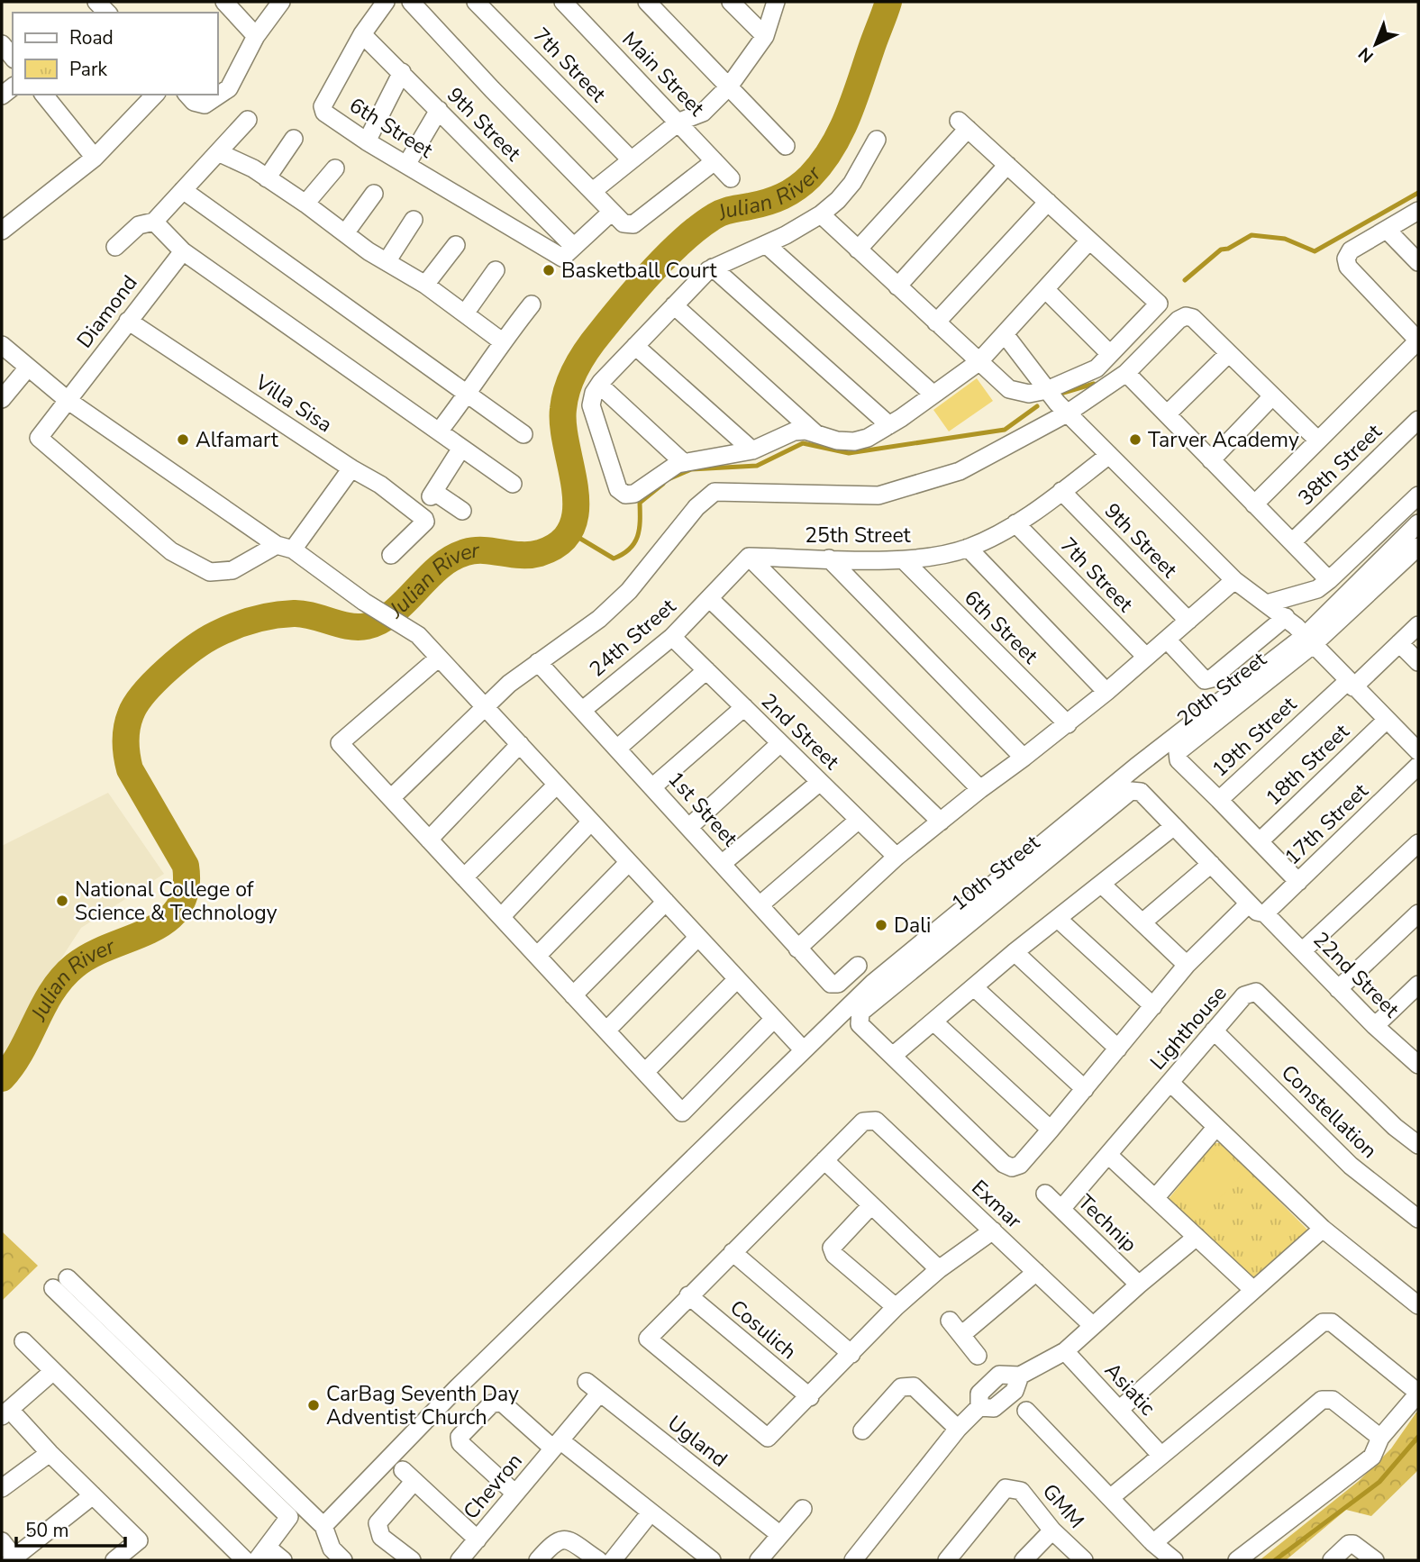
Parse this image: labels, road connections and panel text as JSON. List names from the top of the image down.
{
  "streets": {
    "street": [
      "7th Street",
      "Main Street",
      "9th Street",
      "6th Street",
      "Diamond",
      "Villa Sisa",
      "38th Street",
      "25th Street",
      "24th Street",
      "20th Street",
      "2nd Street",
      "19th Street",
      "18th Street",
      "1st Street",
      "17th Street",
      "10th Street",
      "22nd Street",
      "Lighthouse",
      "Constellation",
      "Exmar",
      "Technip",
      "Cosulich",
      "Asiatic",
      "Ugland",
      "Chevron",
      "GMM"
    ]
  },
  "crossings": [
    ["7th Street", "25th Street"],
    ["9th Street", "6th Street"],
    ["9th Street", "25th Street"],
    ["6th Street", "25th Street"],
    ["Diamond", "Villa Sisa"],
    ["24th Street", "2nd Street"],
    ["24th Street", "1st Street"],
    ["20th Street", "19th Street"],
    ["19th Street", "18th Street"],
    ["19th Street", "17th Street"],
    ["17th Street", "22nd Street"],
    ["10th Street", "22nd Street"],
    ["Lighthouse", "Constellation"],
    ["Lighthouse", "Technip"],
    ["Ugland", "Chevron"]
  ],
  "water": ["Julian River"],
  "places": [
    "Basketball Court",
    "Alfamart",
    "Tarver Academy",
    "National College of Science & Technology",
    "Dali",
    "CarBag Seventh Day Adventist Church"
  ],
  "legend": ["Road", "Park"],
  "scale_bar": "50 m",
  "north": "bottom left"
}
